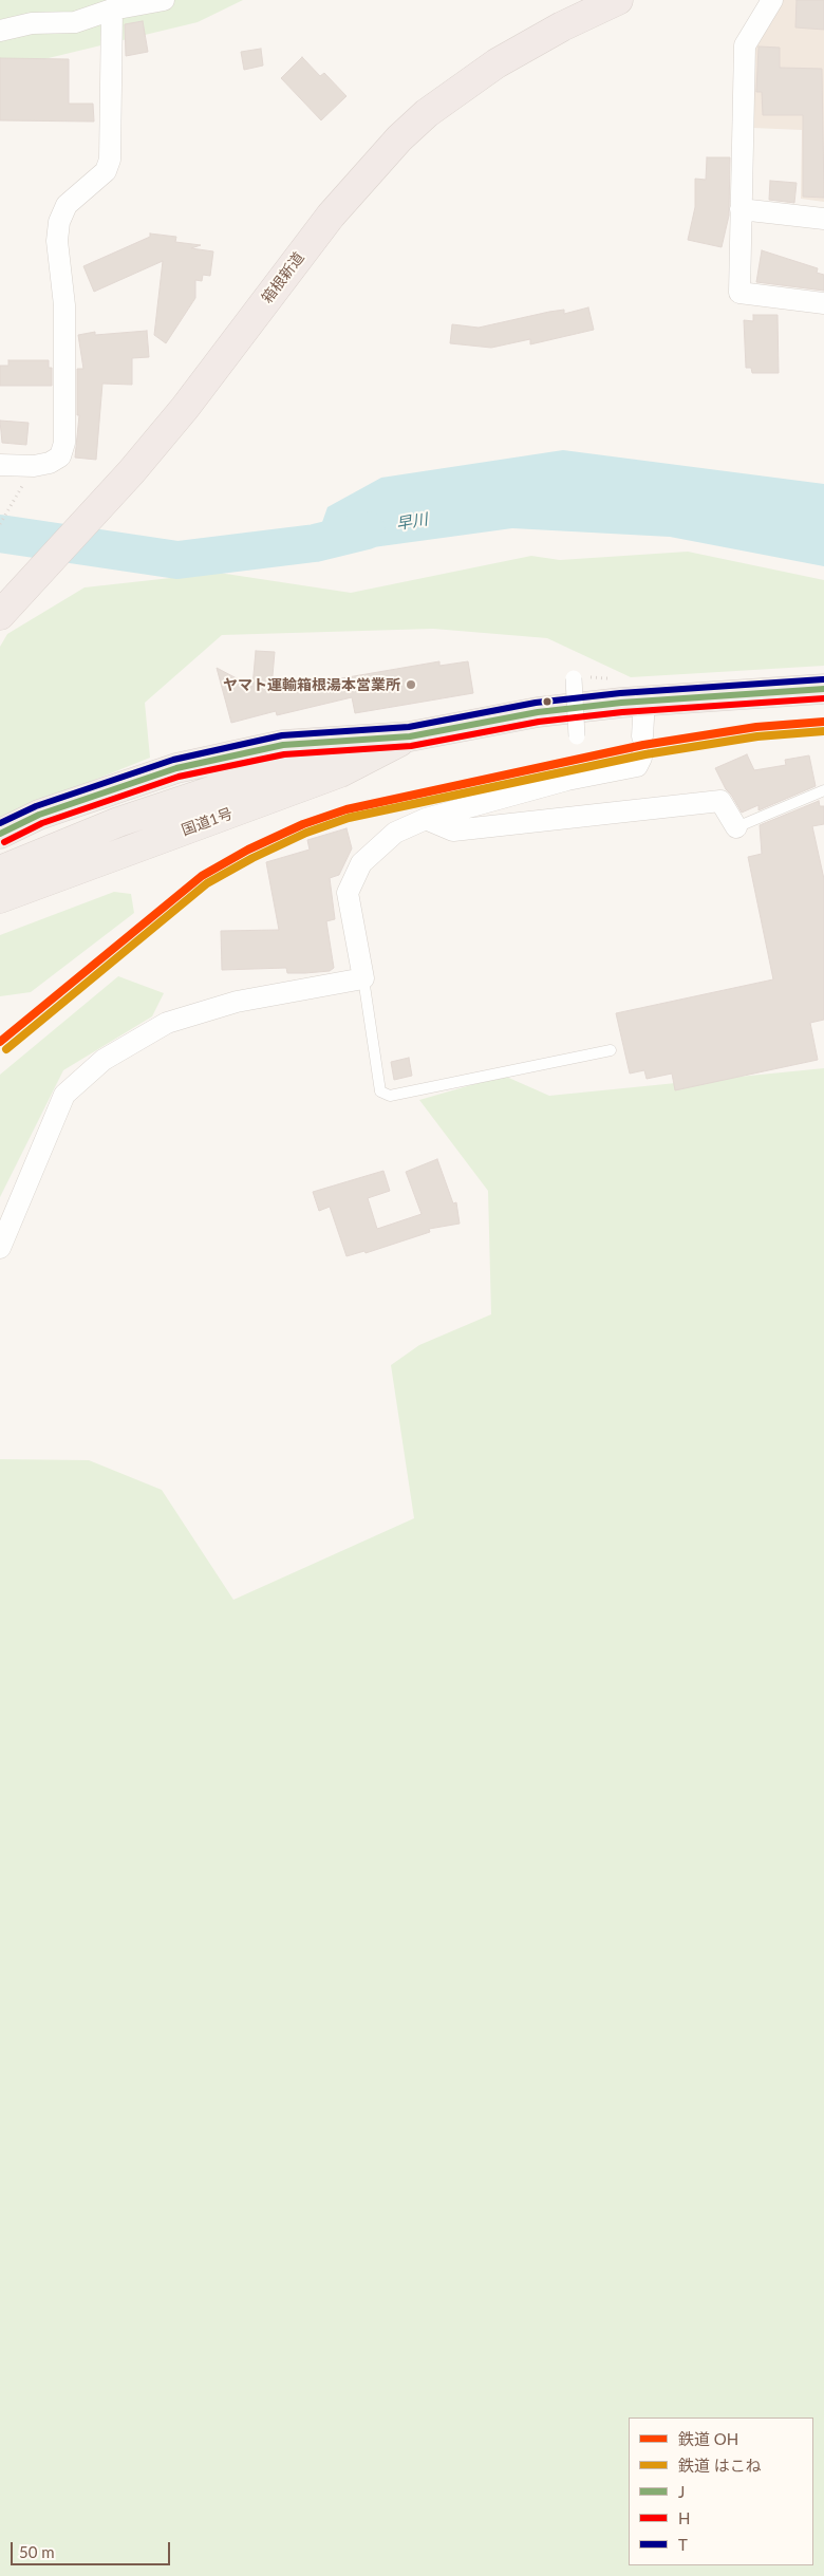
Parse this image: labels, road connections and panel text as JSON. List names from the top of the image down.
{
  "streets": {
    "highway": ["箱根新道", "国道1号"]
  },
  "water": ["早川"],
  "places": ["ヤマト運輸箱根湯本営業所"],
  "lines": [
    "transit line T",
    "transit line J",
    "transit line H",
    "rail line OH",
    "rail line はこね"
  ],
  "legend": [
    "鉄道 OH",
    "鉄道 はこね",
    "J",
    "H",
    "T"
  ],
  "scale_bar": "50 m"
}
